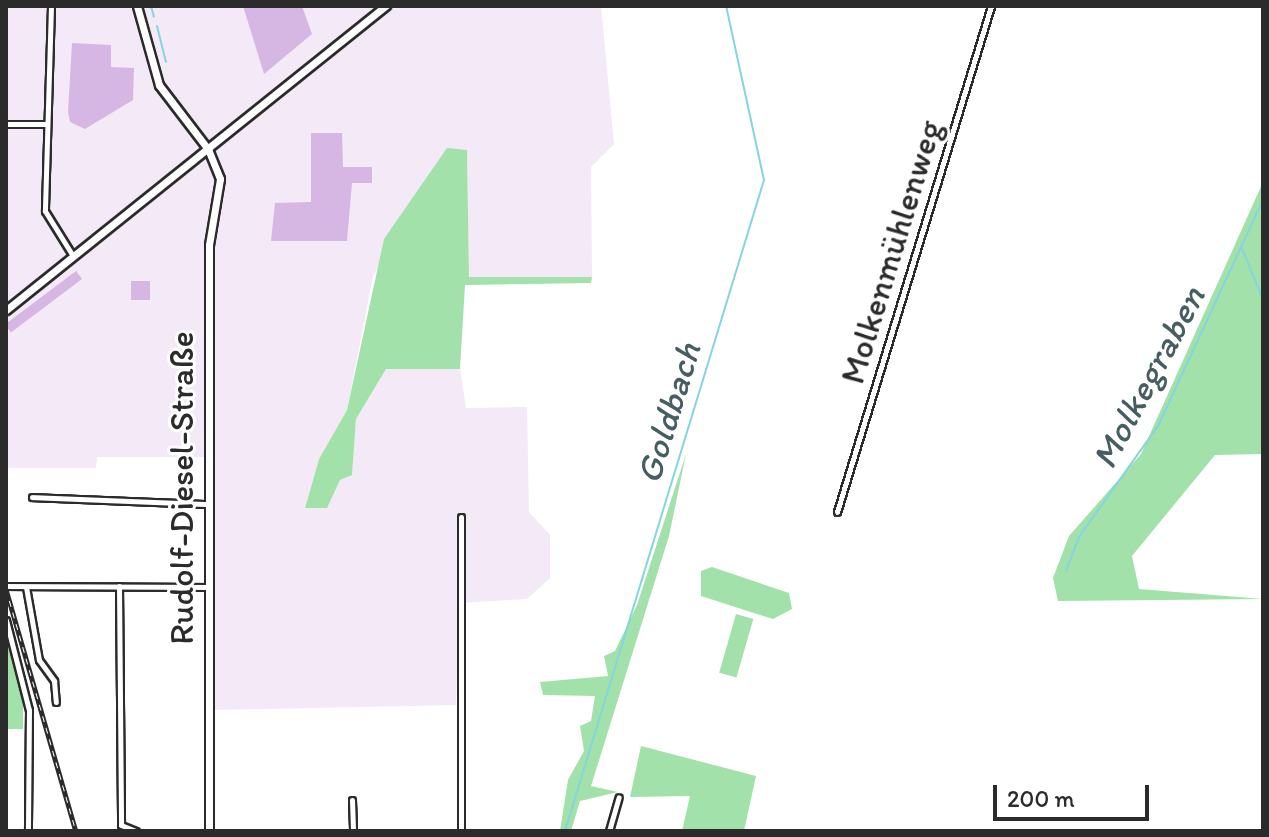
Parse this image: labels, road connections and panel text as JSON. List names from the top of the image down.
{
  "streets": {
    "street": ["Molkenmühlenweg", "Rudolf-Diesel-Straße"]
  },
  "water": ["Molkegraben", "Goldbach"],
  "scale_bar": "200 m"
}
